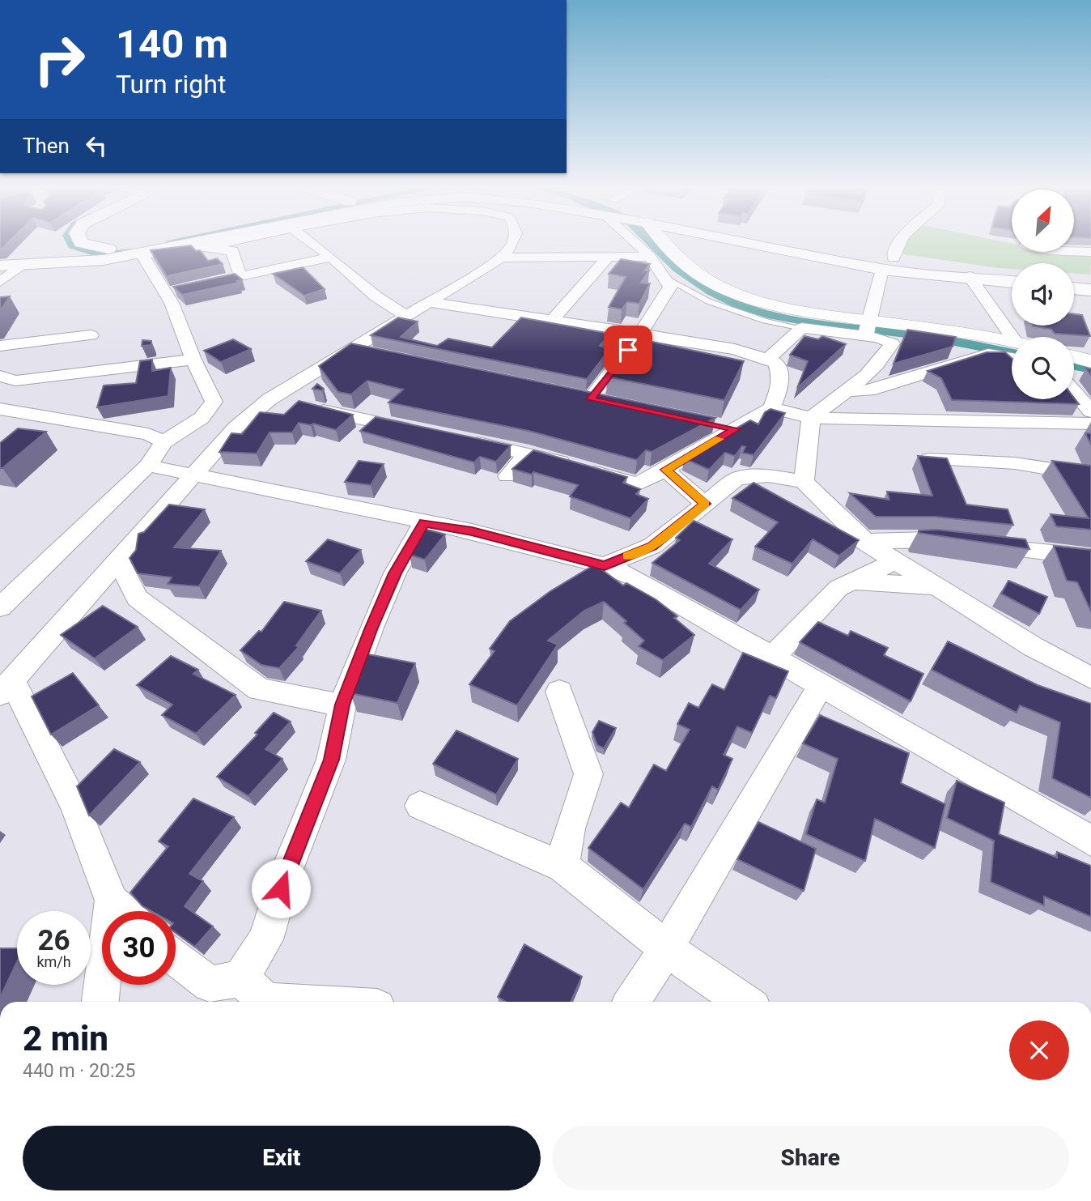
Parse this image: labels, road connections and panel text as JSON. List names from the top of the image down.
{
  "north": "top right",
  "page": {
    "turn": ["140 m", "Turn right"],
    "then": "Then",
    "speed": "26 km/h",
    "limit": "30",
    "heading": ["2 min", "440 m · 20:25"],
    "buttons": ["Exit", "Share"]
  }
}
